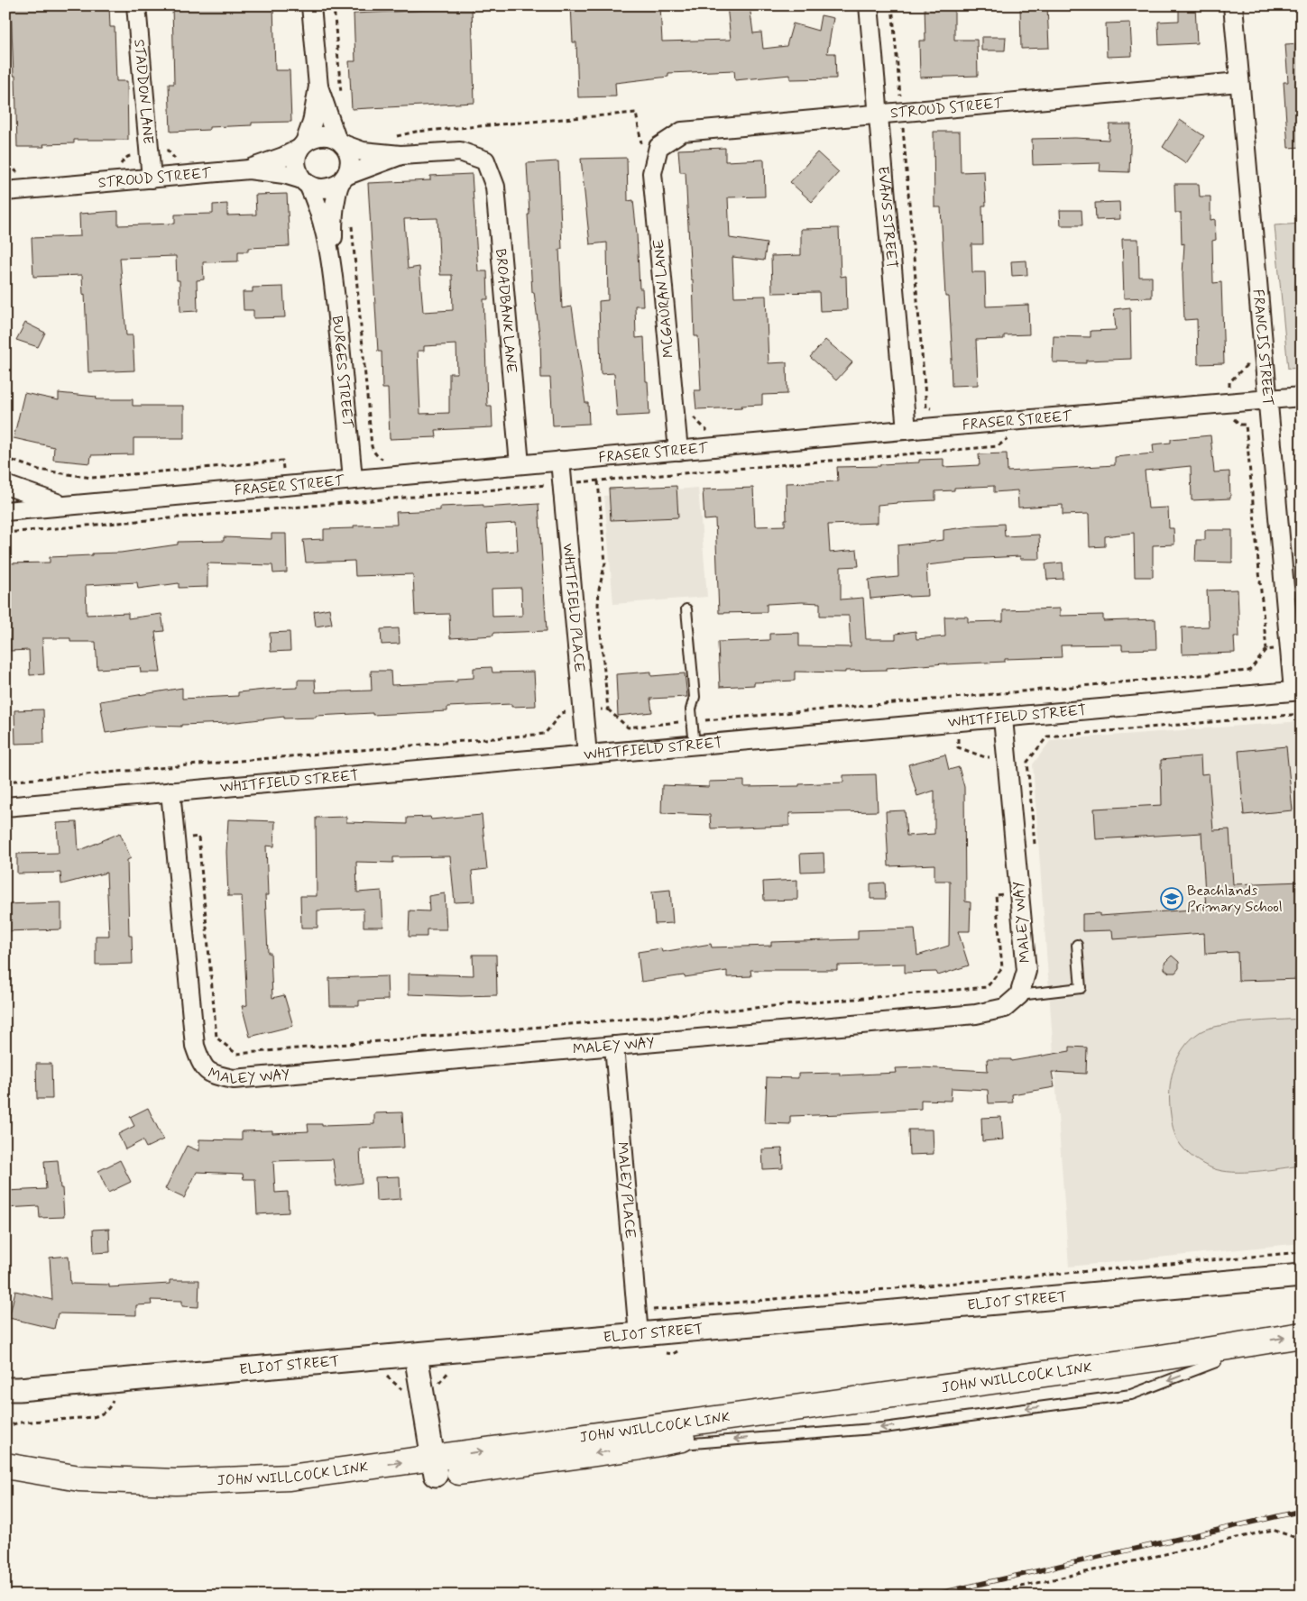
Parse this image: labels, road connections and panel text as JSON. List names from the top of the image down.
{
  "streets": {
    "main road": ["JOHN WILLCOCK LINK"],
    "street": [
      "STADDON LANE",
      "STROUD STREET",
      "EVANS STREET",
      "MCGAURAN LANE",
      "BROADBANK LANE",
      "FRANCIS STREET",
      "BURGES STREET",
      "FRASER STREET",
      "WHITFIELD PLACE",
      "WHITFIELD STREET",
      "MALEY WAY",
      "MALEY PLACE",
      "ELIOT STREET"
    ]
  },
  "crossings": [
    ["STADDON LANE", "STROUD STREET"],
    ["STROUD STREET", "EVANS STREET"],
    ["STROUD STREET", "MCGAURAN LANE"],
    ["STROUD STREET", "FRANCIS STREET"],
    ["STROUD STREET", "BURGES STREET"],
    ["EVANS STREET", "FRASER STREET"],
    ["MCGAURAN LANE", "FRASER STREET"],
    ["BROADBANK LANE", "FRASER STREET"],
    ["FRANCIS STREET", "FRASER STREET"],
    ["FRANCIS STREET", "WHITFIELD STREET"],
    ["BURGES STREET", "FRASER STREET"],
    ["FRASER STREET", "WHITFIELD PLACE"],
    ["WHITFIELD PLACE", "WHITFIELD STREET"],
    ["WHITFIELD STREET", "MALEY WAY"],
    ["MALEY WAY", "MALEY PLACE"],
    ["MALEY PLACE", "ELIOT STREET"]
  ],
  "places": {
    "school or university": ["Beachlands Primary School"]
  }
}
